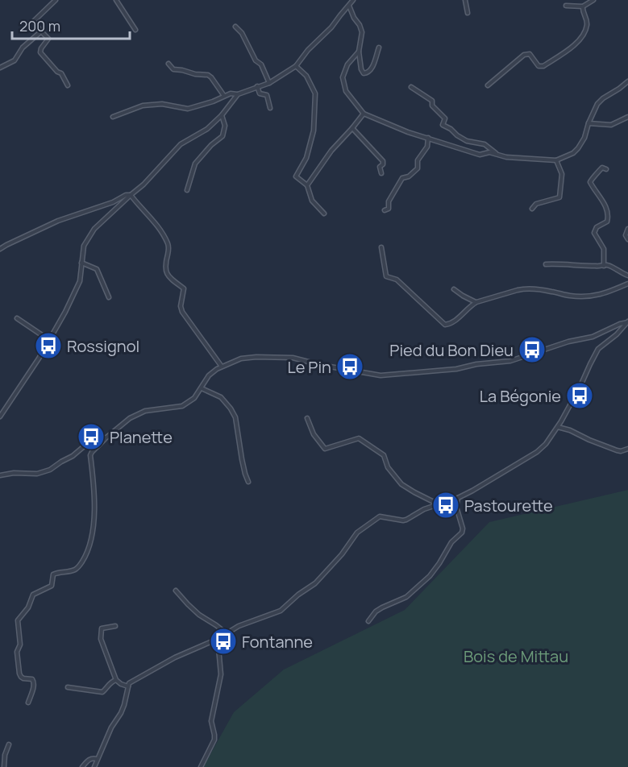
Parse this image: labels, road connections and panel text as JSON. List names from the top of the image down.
{
  "parks": ["Bois de Mittau"],
  "places": {
    "bus stop": [
      "Rossignol",
      "Pied du Bon Dieu",
      "Le Pin",
      "La Bégonie",
      "Planette",
      "Pastourette",
      "Fontanne"
    ]
  },
  "scale_bar": "200 m"
}
